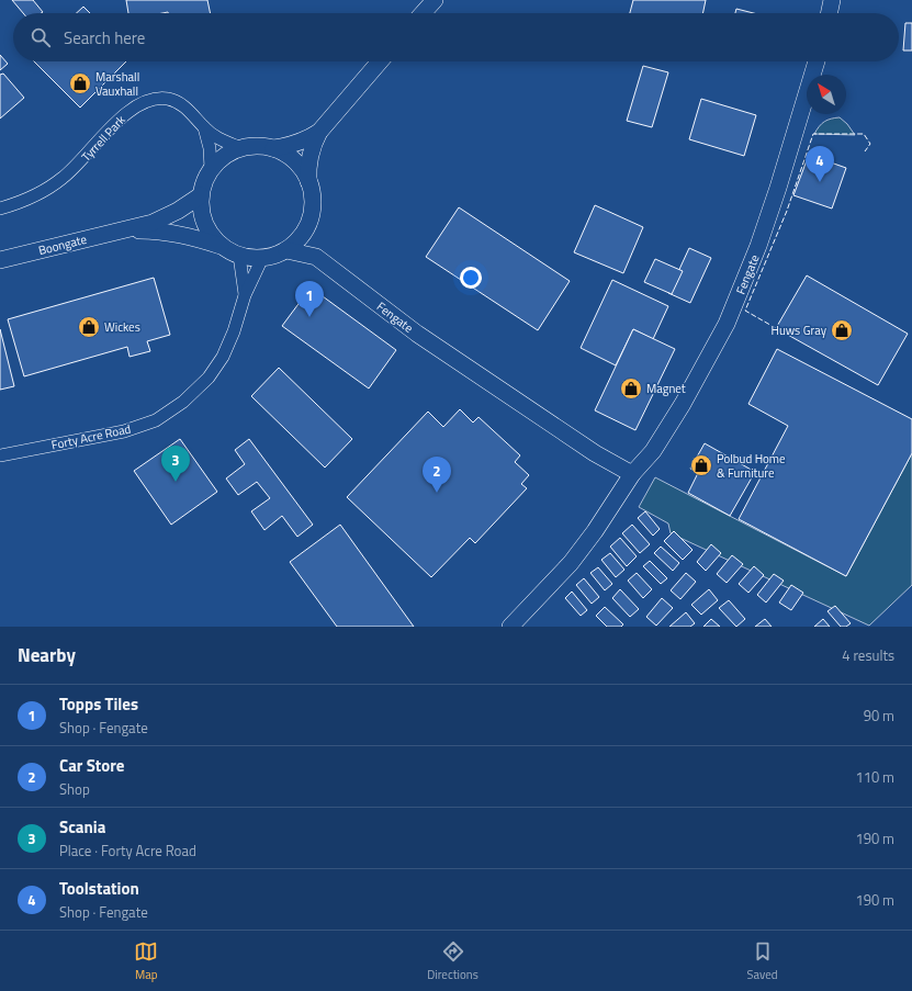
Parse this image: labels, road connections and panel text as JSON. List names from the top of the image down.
{
  "streets": {
    "street": [
      "Tyrrell Park",
      "Boongate",
      "Fengate",
      "Forty Acre Road"
    ]
  },
  "crossings": [
    ["Tyrrell Park", "Boongate"],
    ["Tyrrell Park", "Fengate"],
    ["Tyrrell Park", "Forty Acre Road"],
    ["Boongate", "Fengate"],
    ["Boongate", "Forty Acre Road"],
    ["Fengate", "Forty Acre Road"]
  ],
  "places": {
    "shop": [
      "Marshall Vauxhall",
      "Wickes",
      "Huws Gray",
      "Magnet",
      "Polbud Home & Furniture"
    ]
  },
  "north": "top left",
  "page": {
    "search": "Search here",
    "pins": [
      "4",
      "1",
      "3",
      "2"
    ],
    "heading": ["Nearby", "4 results"],
    "list": [
      {
        "mark": "1",
        "name": "Topps Tiles",
        "note": "Shop · Fengate",
        "value": "90 m"
      },
      {
        "mark": "2",
        "name": "Car Store",
        "note": "Shop",
        "value": "110 m"
      },
      {
        "mark": "3",
        "name": "Scania",
        "note": "Place · Forty Acre Road",
        "value": "190 m"
      },
      {
        "mark": "4",
        "name": "Toolstation",
        "note": "Shop · Fengate",
        "value": "190 m"
      }
    ],
    "nav": ["Map", "Directions", "Saved"]
  }
}
